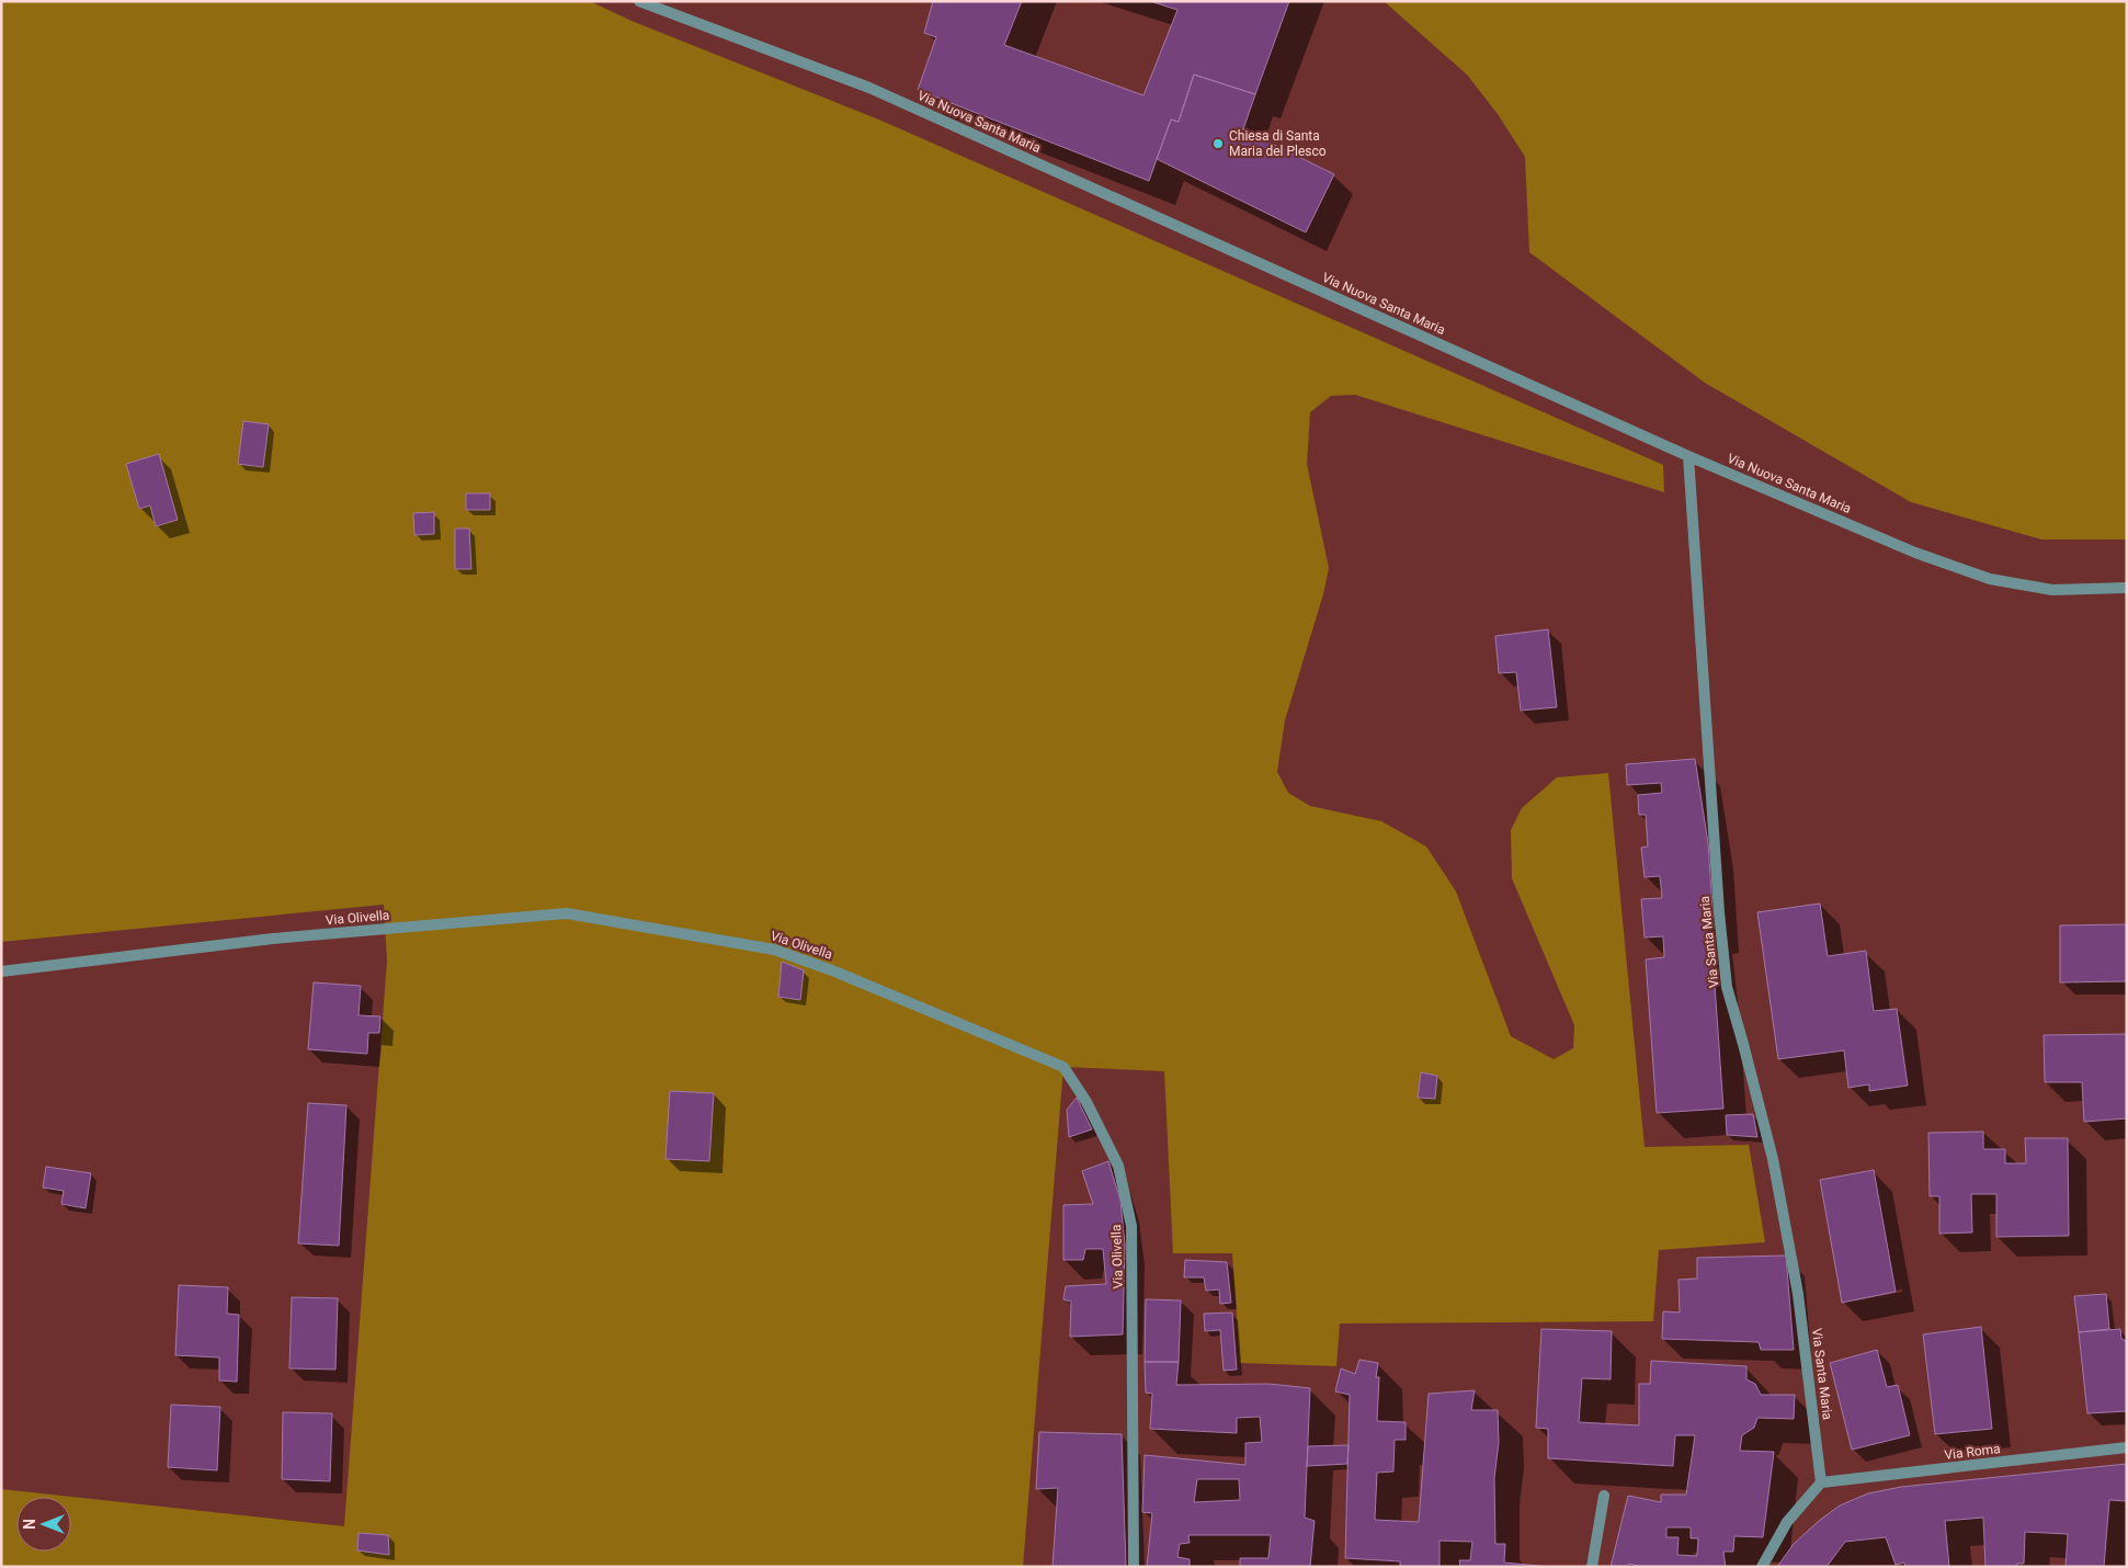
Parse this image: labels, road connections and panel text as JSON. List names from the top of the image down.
{
  "streets": {
    "street": [
      "Via Nuova Santa Maria",
      "Via Olivella",
      "Via Santa Maria",
      "Via Roma"
    ]
  },
  "crossings": [
    ["Via Nuova Santa Maria", "Via Santa Maria"],
    ["Via Santa Maria", "Via Roma"]
  ],
  "places": ["Chiesa di Santa Maria del Plesco"],
  "north": "left"
}
